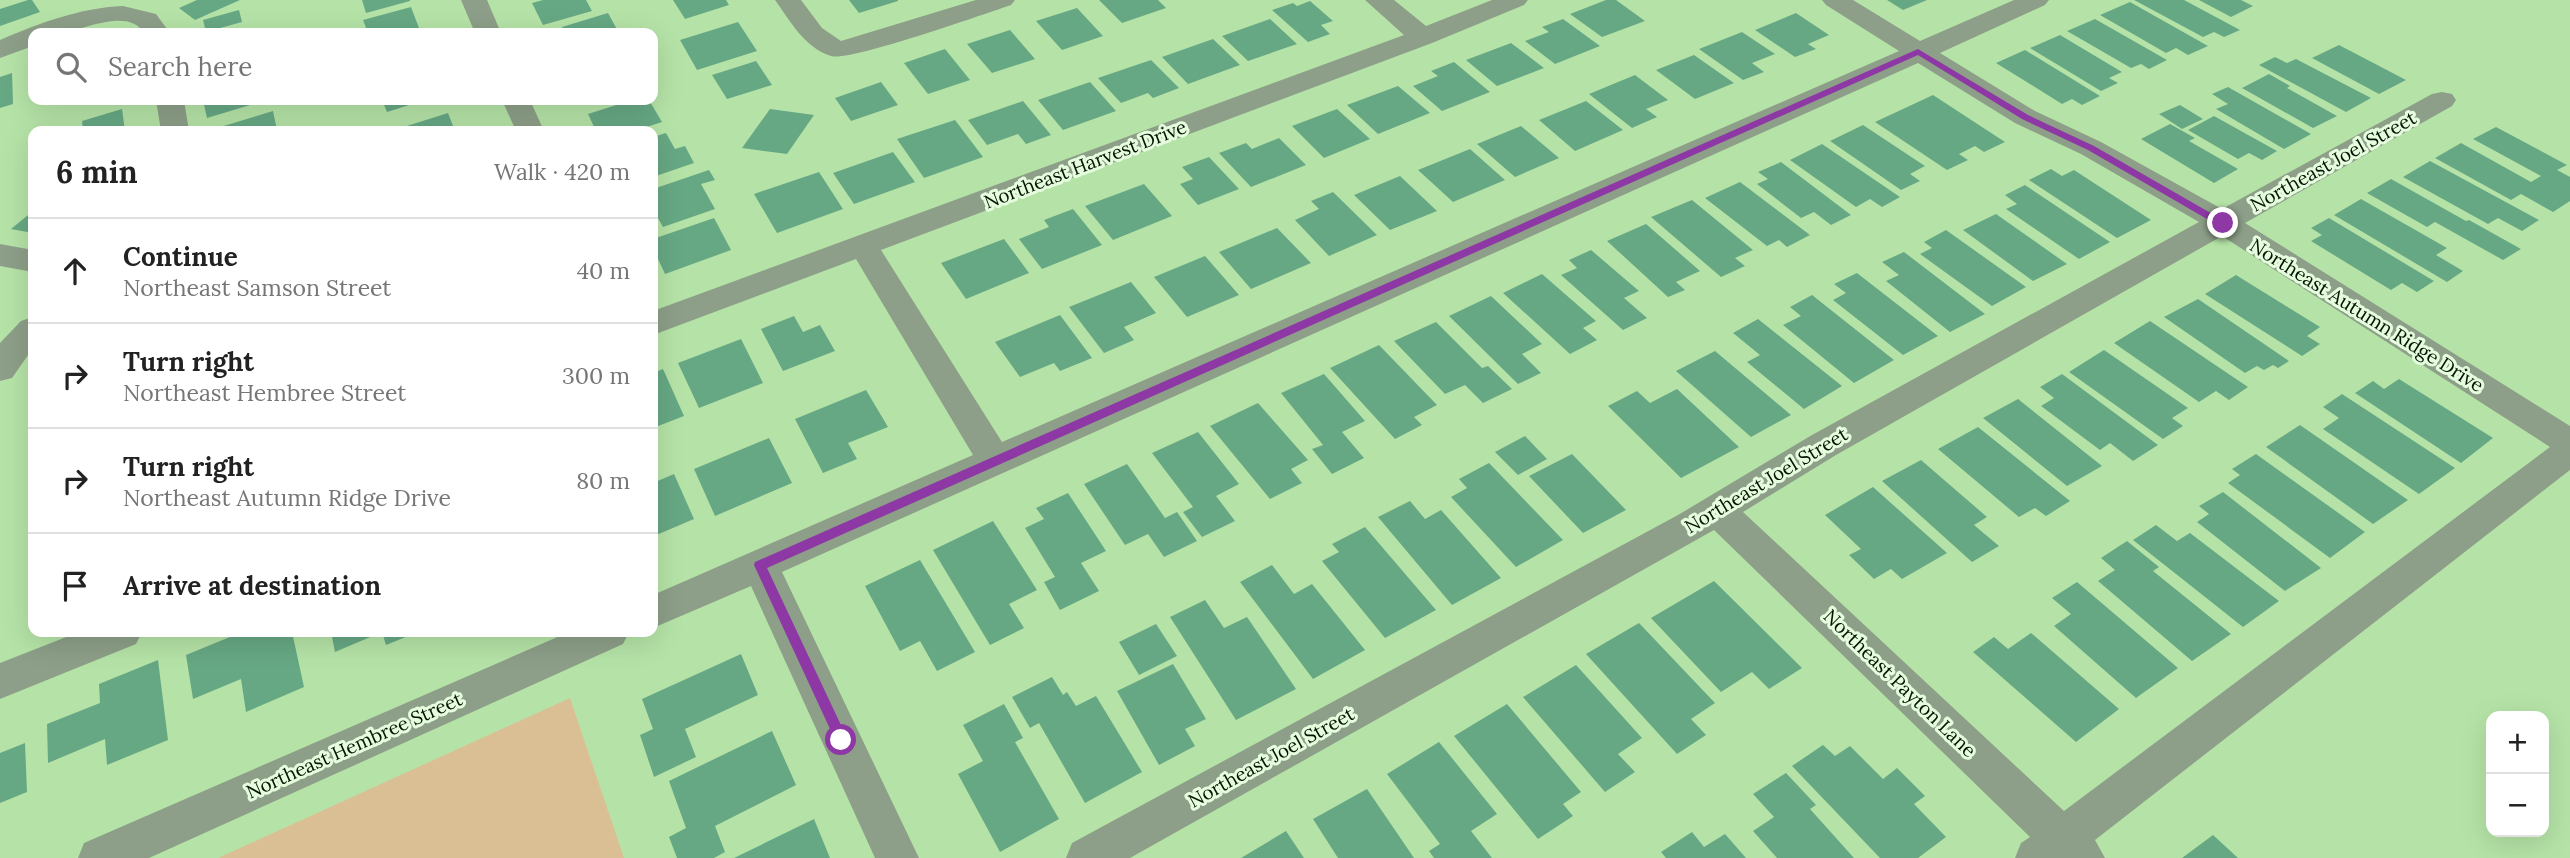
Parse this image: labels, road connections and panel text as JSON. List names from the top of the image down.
{
  "streets": {
    "street": [
      "Northeast Joel Street",
      "Northeast Harvest Drive",
      "Northeast Autumn Ridge Drive",
      "Northeast Payton Lane",
      "Northeast Hembree Street"
    ]
  },
  "crossings": [
    ["Northeast Joel Street", "Northeast Autumn Ridge Drive"],
    ["Northeast Joel Street", "Northeast Payton Lane"]
  ],
  "page": {
    "search": "Search here",
    "heading": ["6 min", "Walk · 420 m"],
    "list": [
      ["Continue", "Northeast Samson Street", "40 m"],
      ["Turn right", "Northeast Hembree Street", "300 m"],
      ["Turn right", "Northeast Autumn Ridge Drive", "80 m"],
      "Arrive at destination"
    ],
    "map_buttons": ["+", "−"]
  }
}
